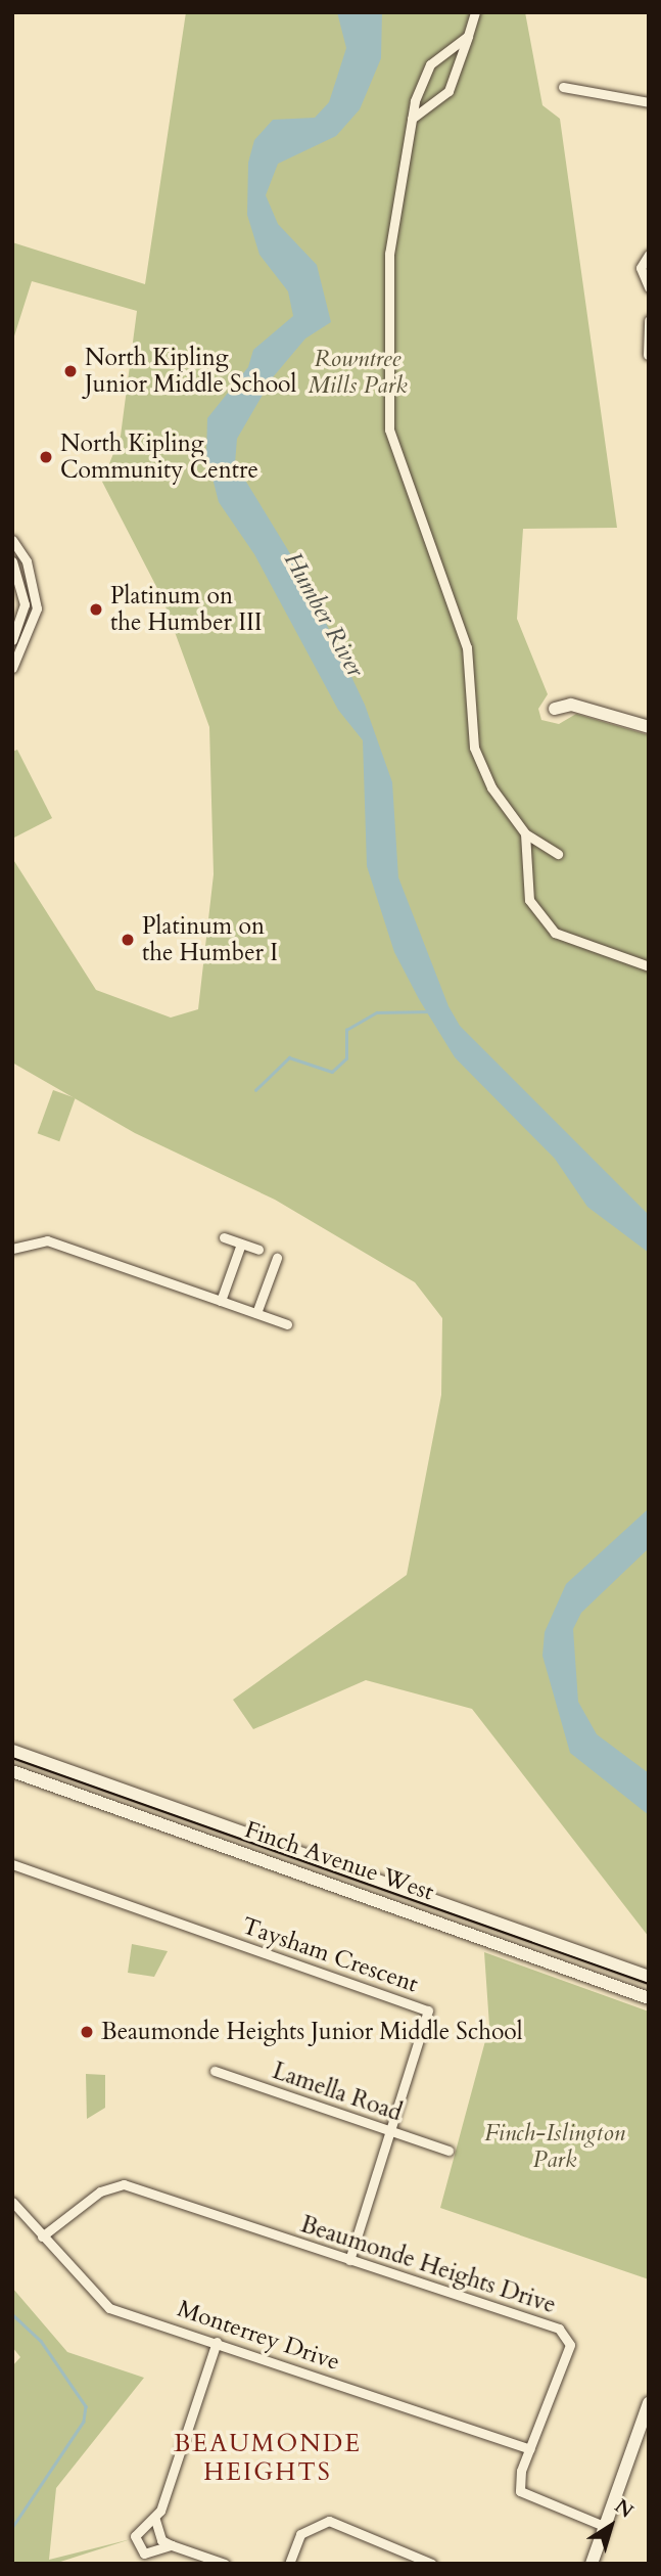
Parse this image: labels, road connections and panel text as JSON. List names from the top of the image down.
{
  "streets": {
    "main road": ["Finch Avenue West"],
    "street": [
      "Taysham Crescent",
      "Lamella Road",
      "Beaumonde Heights Drive",
      "Monterrey Drive"
    ]
  },
  "crossings": [
    ["Taysham Crescent", "Lamella Road"],
    ["Taysham Crescent", "Beaumonde Heights Drive"],
    ["Beaumonde Heights Drive", "Monterrey Drive"]
  ],
  "districts": ["BEAUMONDE HEIGHTS"],
  "water": ["Humber River"],
  "parks": ["Rowntree Mills Park", "Finch-Islington Park"],
  "places": [
    "North Kipling Junior Middle School",
    "North Kipling Community Centre",
    "Platinum on the Humber III",
    "Platinum on the Humber I",
    "Beaumonde Heights Junior Middle School"
  ],
  "north": "top right"
}
